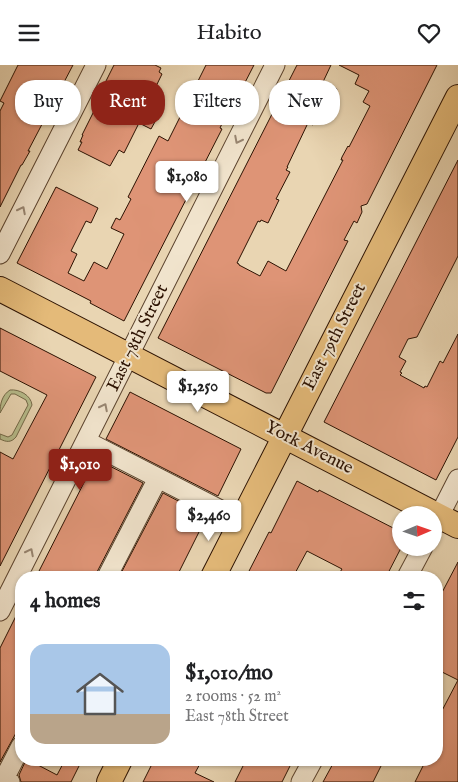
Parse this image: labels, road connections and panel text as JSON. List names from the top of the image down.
{
  "streets": {
    "main road": ["East 79th Street", "York Avenue"],
    "street": ["East 78th Street"]
  },
  "crossings": [
    ["East 79th Street", "York Avenue"],
    ["East 78th Street", "York Avenue"]
  ],
  "north": "right",
  "page": {
    "header": "Habito",
    "chip": [
      "Buy",
      "Rent",
      "Filters",
      "New"
    ],
    "price": [
      "$1,080",
      "$1,250",
      "$1,010",
      "$2,460"
    ],
    "heading": "4 homes",
    "list": [
      {
        "name": "$1,010/mo",
        "note": "2 rooms · 52 m² · East 78th Street"
      }
    ]
  }
}
